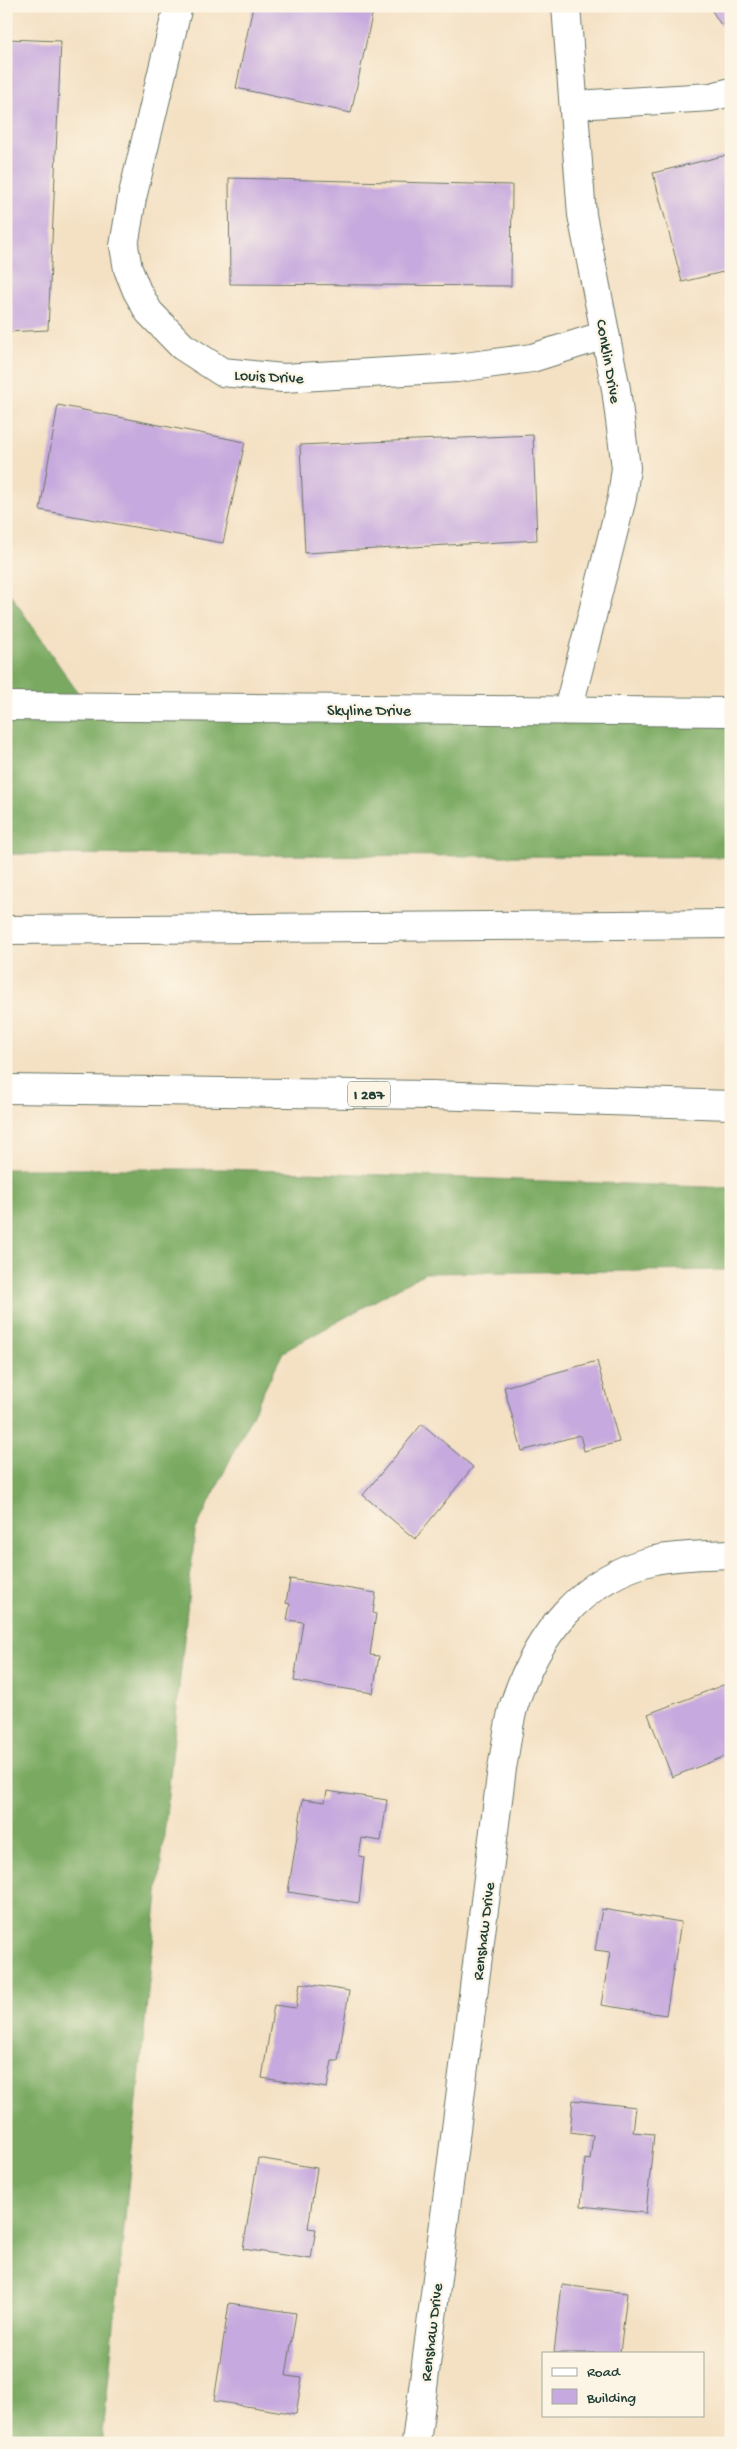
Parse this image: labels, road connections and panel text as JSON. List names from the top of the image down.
{
  "streets": {
    "main road": [
      "Conklin Drive",
      "Louis Drive",
      "Skyline Drive",
      "I 287",
      "Renshaw Drive"
    ]
  },
  "crossings": [
    ["Conklin Drive", "Louis Drive"],
    ["Conklin Drive", "Skyline Drive"]
  ],
  "legend": ["Road", "Building"]
}
